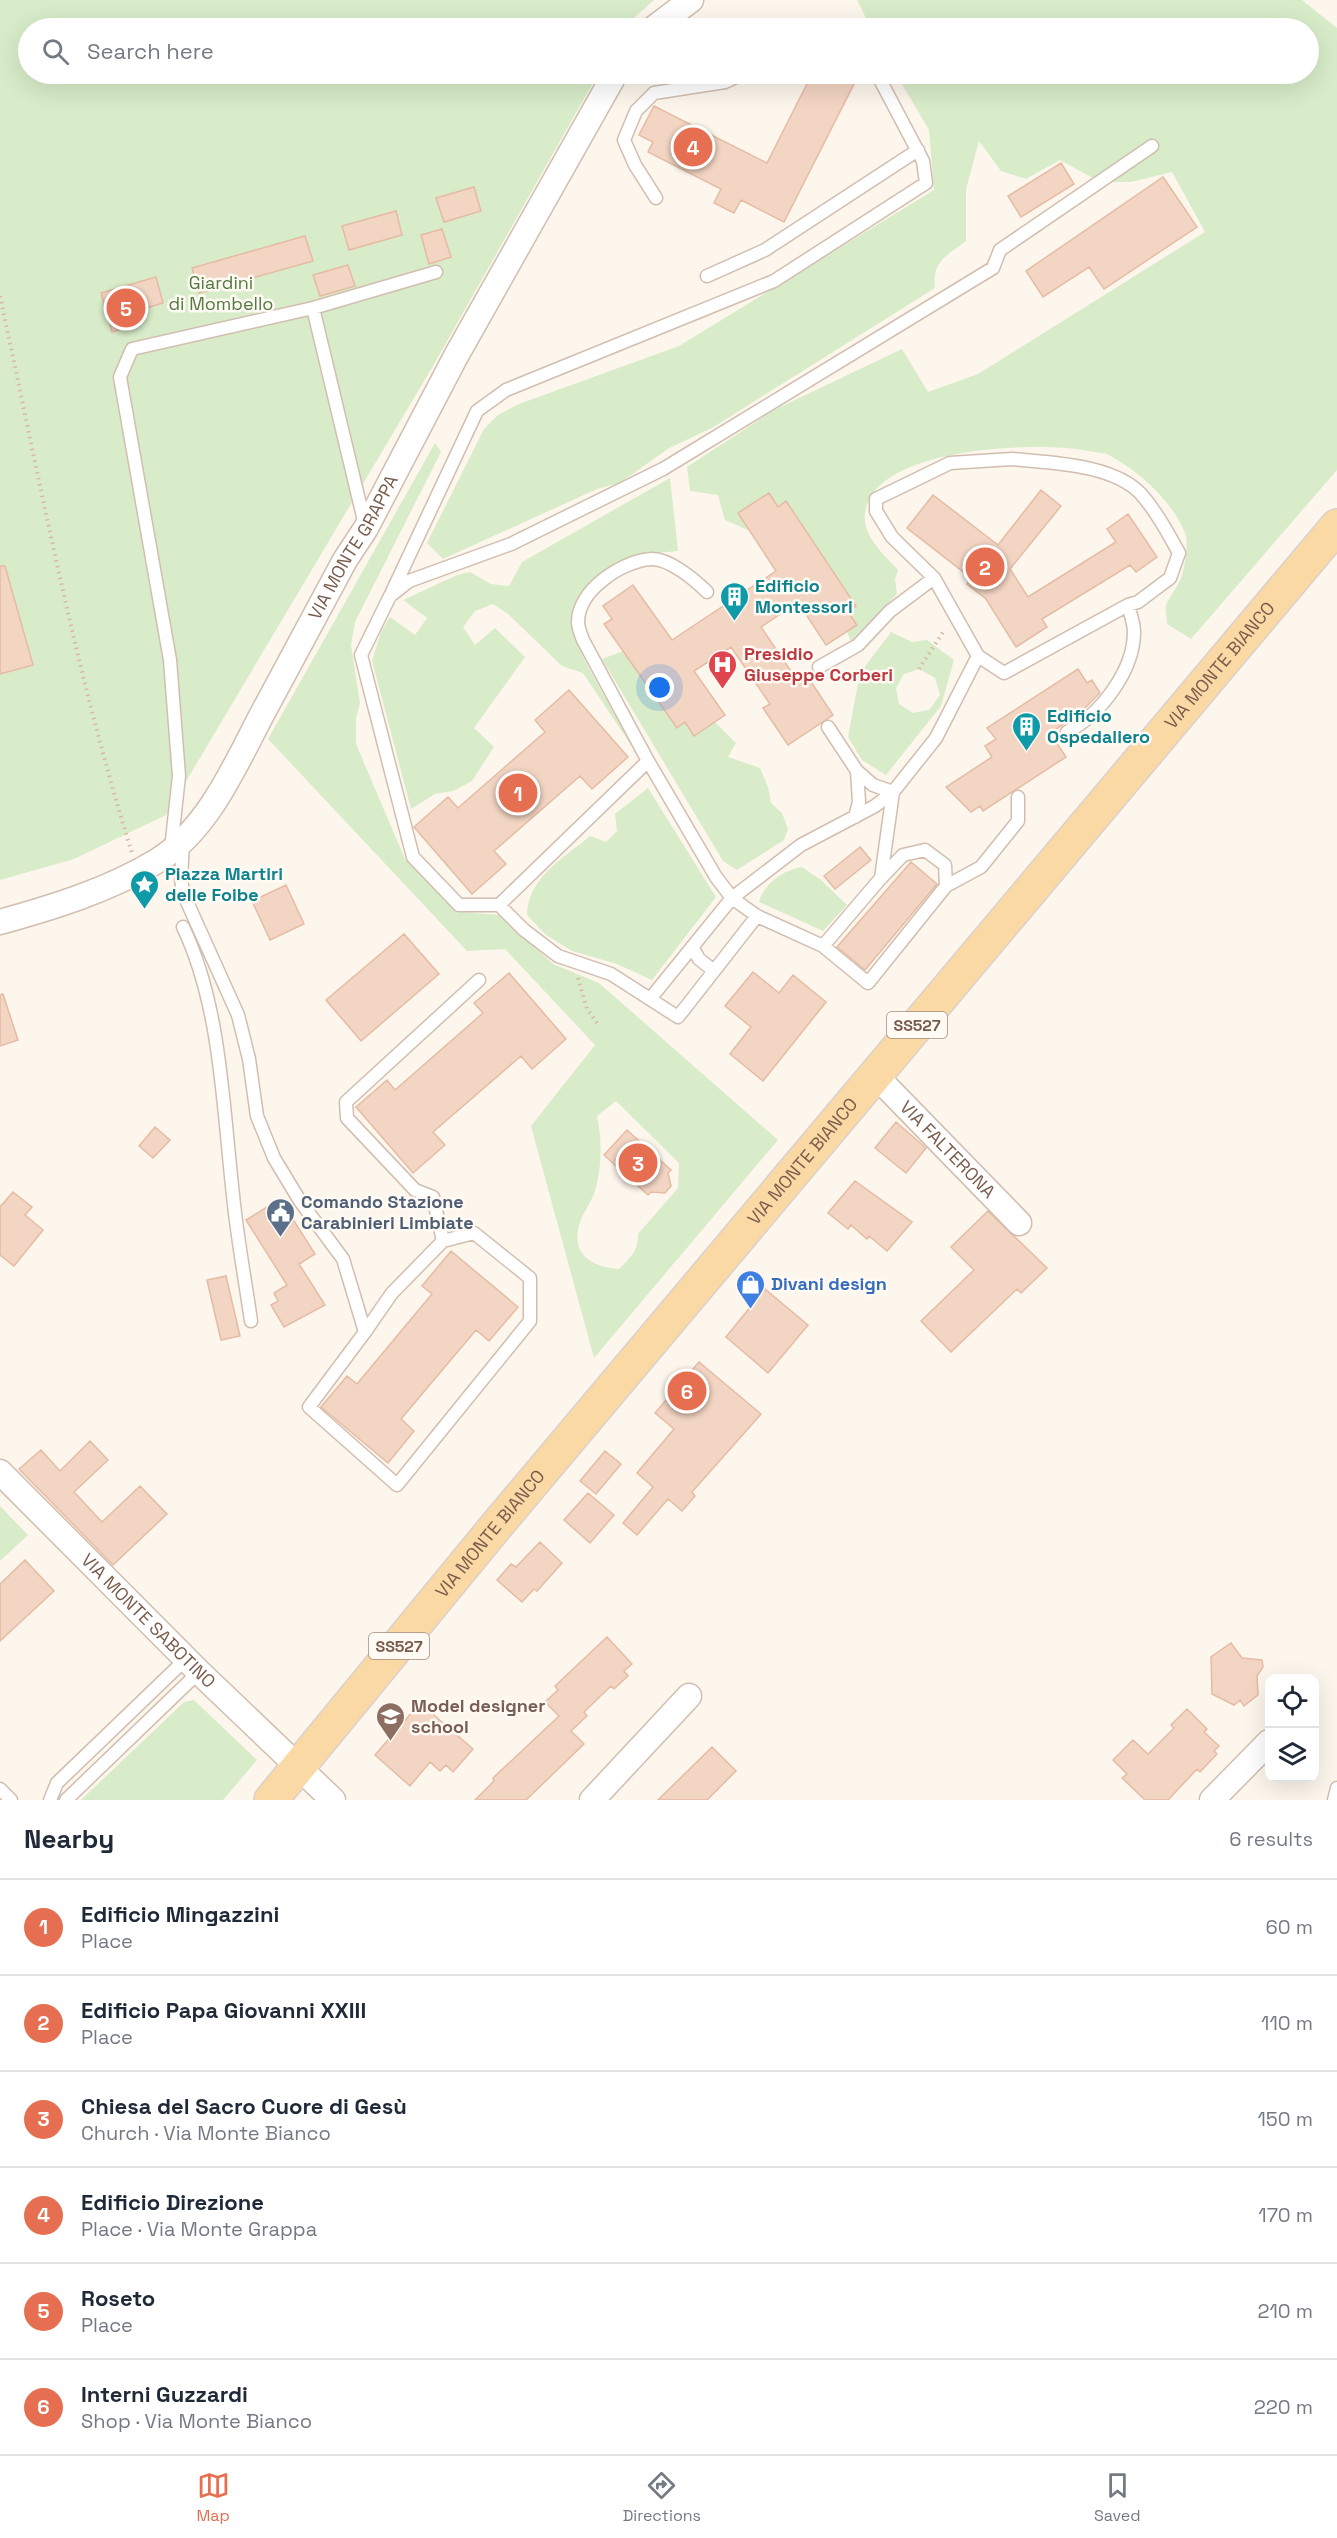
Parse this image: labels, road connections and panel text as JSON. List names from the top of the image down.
{
  "streets": {
    "main road": ["VIA MONTE BIANCO", "SS527"],
    "street": ["VIA MONTE GRAPPA", "VIA FALTERONA", "VIA MONTE SABOTINO"]
  },
  "crossings": [
    ["VIA MONTE BIANCO", "VIA FALTERONA"],
    ["VIA MONTE BIANCO", "VIA MONTE SABOTINO"]
  ],
  "parks": ["Giardini di Mombello"],
  "places": {
    "building": ["Edificio Montessori", "Edificio Ospedaliero"],
    "hospital": ["Presidio Giuseppe Corberi"],
    "place": ["Piazza Martiri delle Foibe"],
    "public building": ["Comando Stazione Carabinieri Limbiate"],
    "shop": ["Divani design"],
    "school or university": ["Model designer school"]
  },
  "page": {
    "search": "Search here",
    "pins": [
      "4",
      "5",
      "2",
      "1",
      "3",
      "6"
    ],
    "heading": ["Nearby", "6 results"],
    "list": [
      {
        "mark": "1",
        "name": "Edificio Mingazzini",
        "note": "Place",
        "value": "60 m"
      },
      {
        "mark": "2",
        "name": "Edificio Papa Giovanni XXIII",
        "note": "Place",
        "value": "110 m"
      },
      {
        "mark": "3",
        "name": "Chiesa del Sacro Cuore di Gesù",
        "note": "Church · Via Monte Bianco",
        "value": "150 m"
      },
      {
        "mark": "4",
        "name": "Edificio Direzione",
        "note": "Place · Via Monte Grappa",
        "value": "170 m"
      },
      {
        "mark": "5",
        "name": "Roseto",
        "note": "Place",
        "value": "210 m"
      },
      {
        "mark": "6",
        "name": "Interni Guzzardi",
        "note": "Shop · Via Monte Bianco",
        "value": "220 m"
      }
    ],
    "nav": ["Map", "Directions", "Saved"]
  }
}
